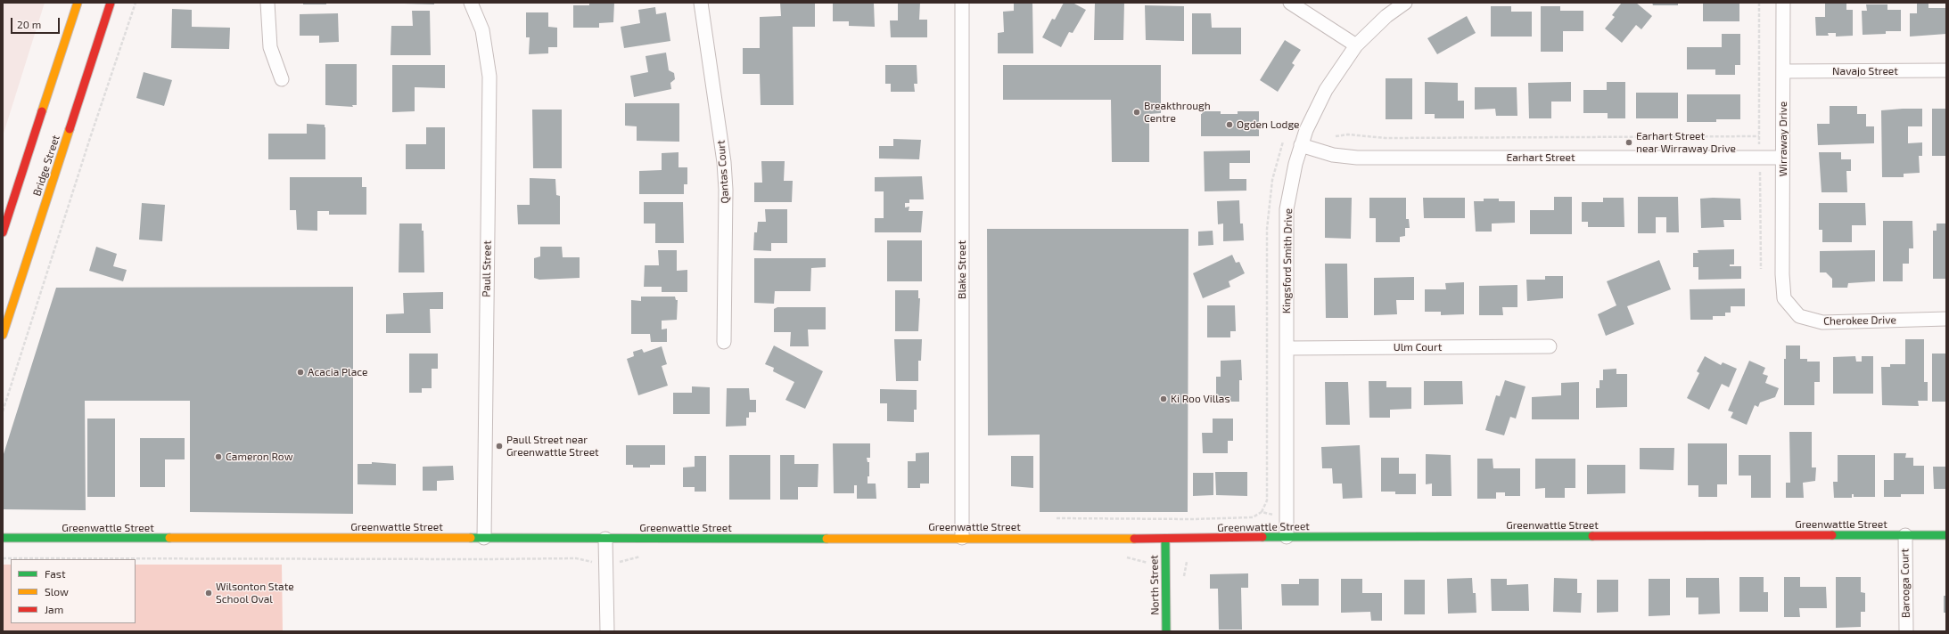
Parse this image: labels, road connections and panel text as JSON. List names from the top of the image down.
{
  "streets": {
    "main road": ["Bridge Street", "Greenwattle Street", "North Street"],
    "street": [
      "Navajo Street",
      "Wirraway Drive",
      "Earhart Street",
      "Qantas Court",
      "Kingsford Smith Drive",
      "Paull Street",
      "Blake Street",
      "Cherokee Drive",
      "Ulm Court",
      "Barooga Court"
    ]
  },
  "crossings": [
    ["Navajo Street", "Wirraway Drive"],
    ["Wirraway Drive", "Earhart Street"],
    ["Wirraway Drive", "Cherokee Drive"],
    ["Earhart Street", "Kingsford Smith Drive"],
    ["Kingsford Smith Drive", "Ulm Court"],
    ["Kingsford Smith Drive", "Greenwattle Street"],
    ["Paull Street", "Greenwattle Street"],
    ["Blake Street", "Greenwattle Street"],
    ["Greenwattle Street", "Barooga Court"],
    ["Greenwattle Street", "North Street"]
  ],
  "places": [
    "Breakthrough Centre",
    "Ogden Lodge",
    "Earhart Street near Wirraway Drive",
    "Acacia Place",
    "Ki Roo Villas",
    "Paull Street near Greenwattle Street",
    "Cameron Row",
    "Wilsonton State School Oval"
  ],
  "legend": ["Fast", "Slow", "Jam"],
  "scale_bar": "20 m"
}
